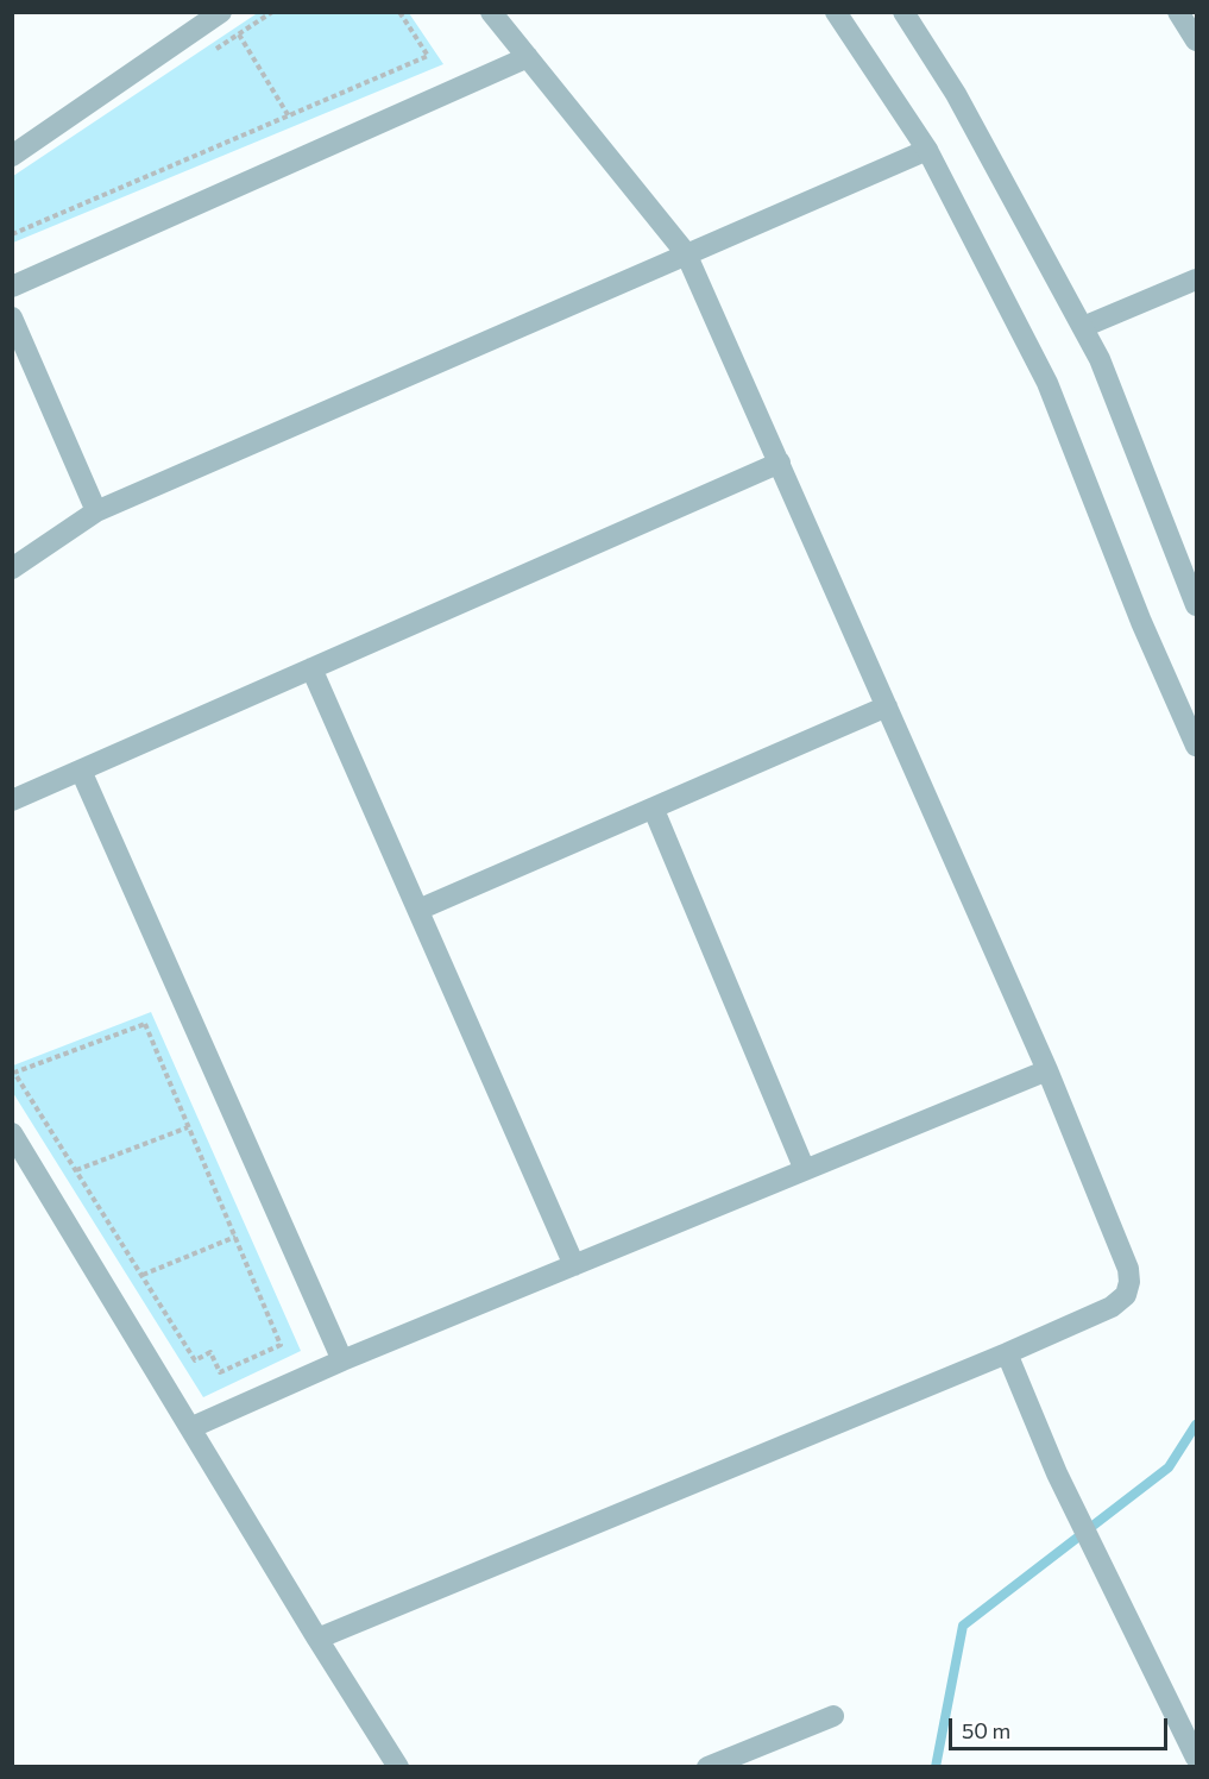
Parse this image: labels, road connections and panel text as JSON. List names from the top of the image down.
{
  "scale_bar": "50 m"
}
